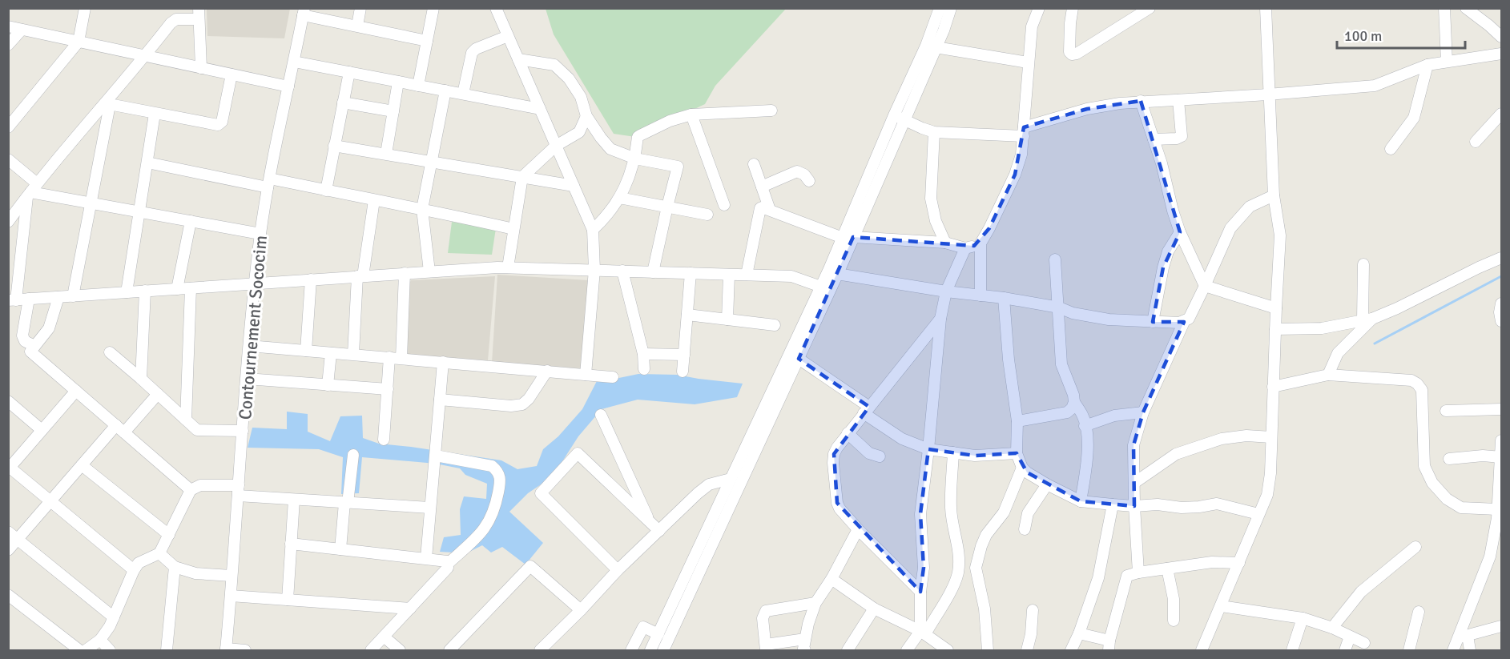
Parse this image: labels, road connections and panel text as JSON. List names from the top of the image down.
{
  "streets": {
    "street": ["Contournement Sococim"]
  },
  "scale_bar": "100 m"
}
